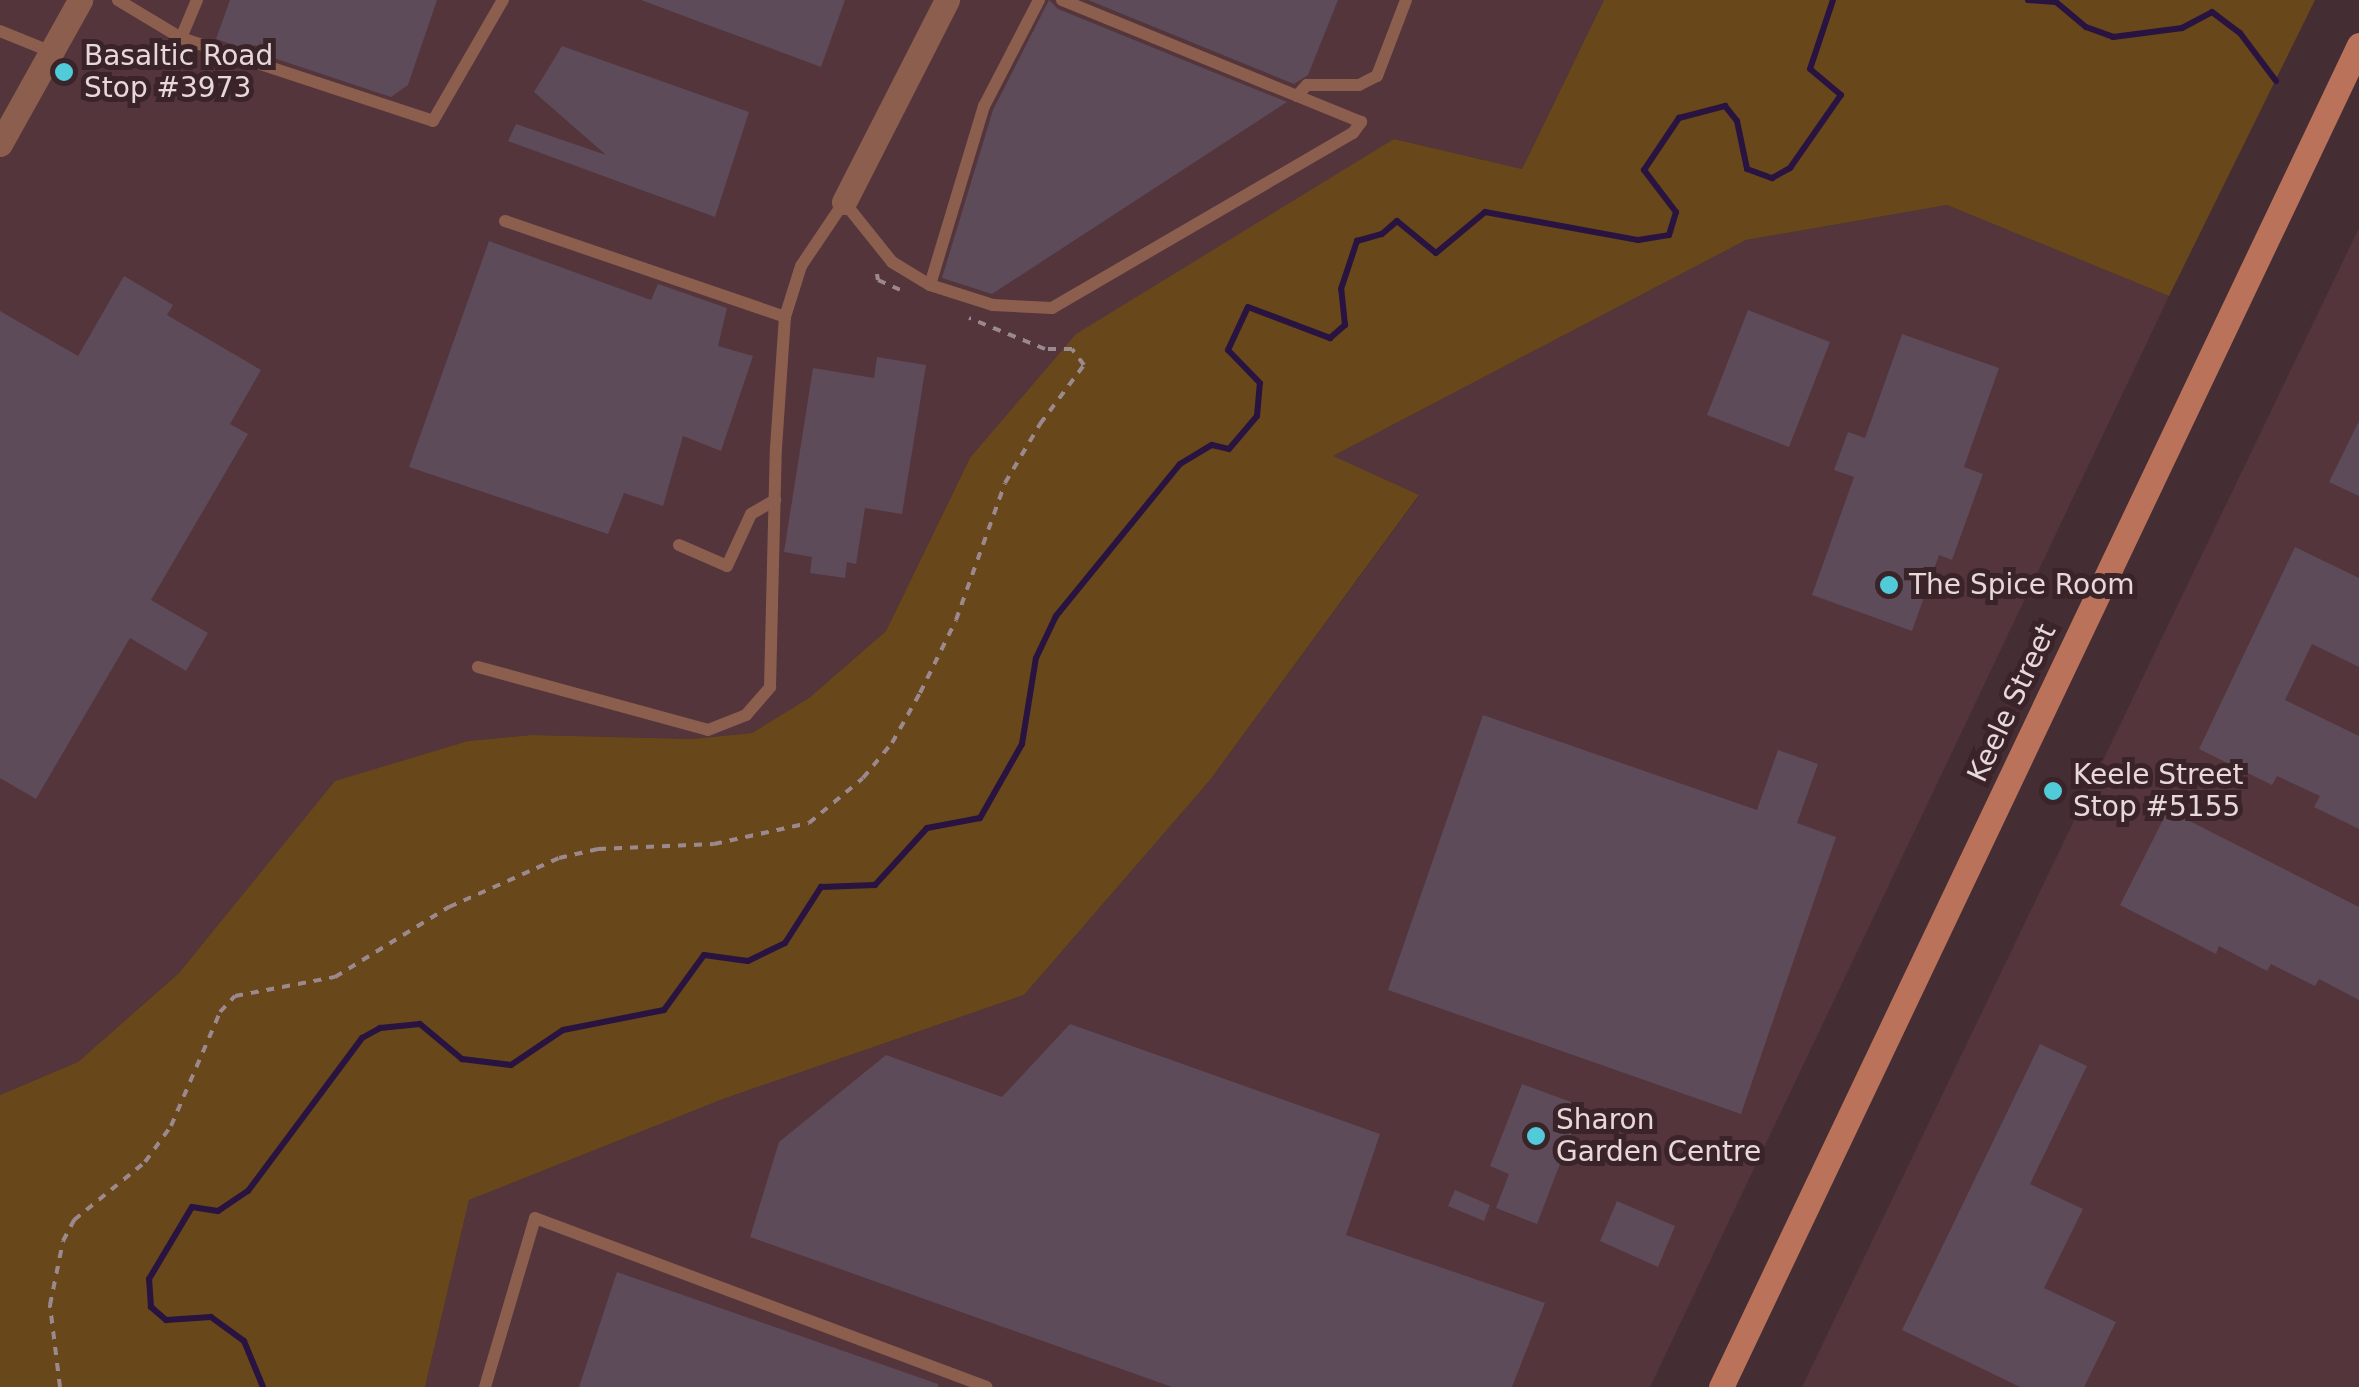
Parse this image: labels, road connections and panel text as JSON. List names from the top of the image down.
{
  "streets": {
    "main road": ["Keele Street"]
  },
  "places": [
    "Basaltic Road Stop #3973",
    "The Spice Room",
    "Keele Street Stop #5155",
    "Sharon Garden Centre"
  ]
}
